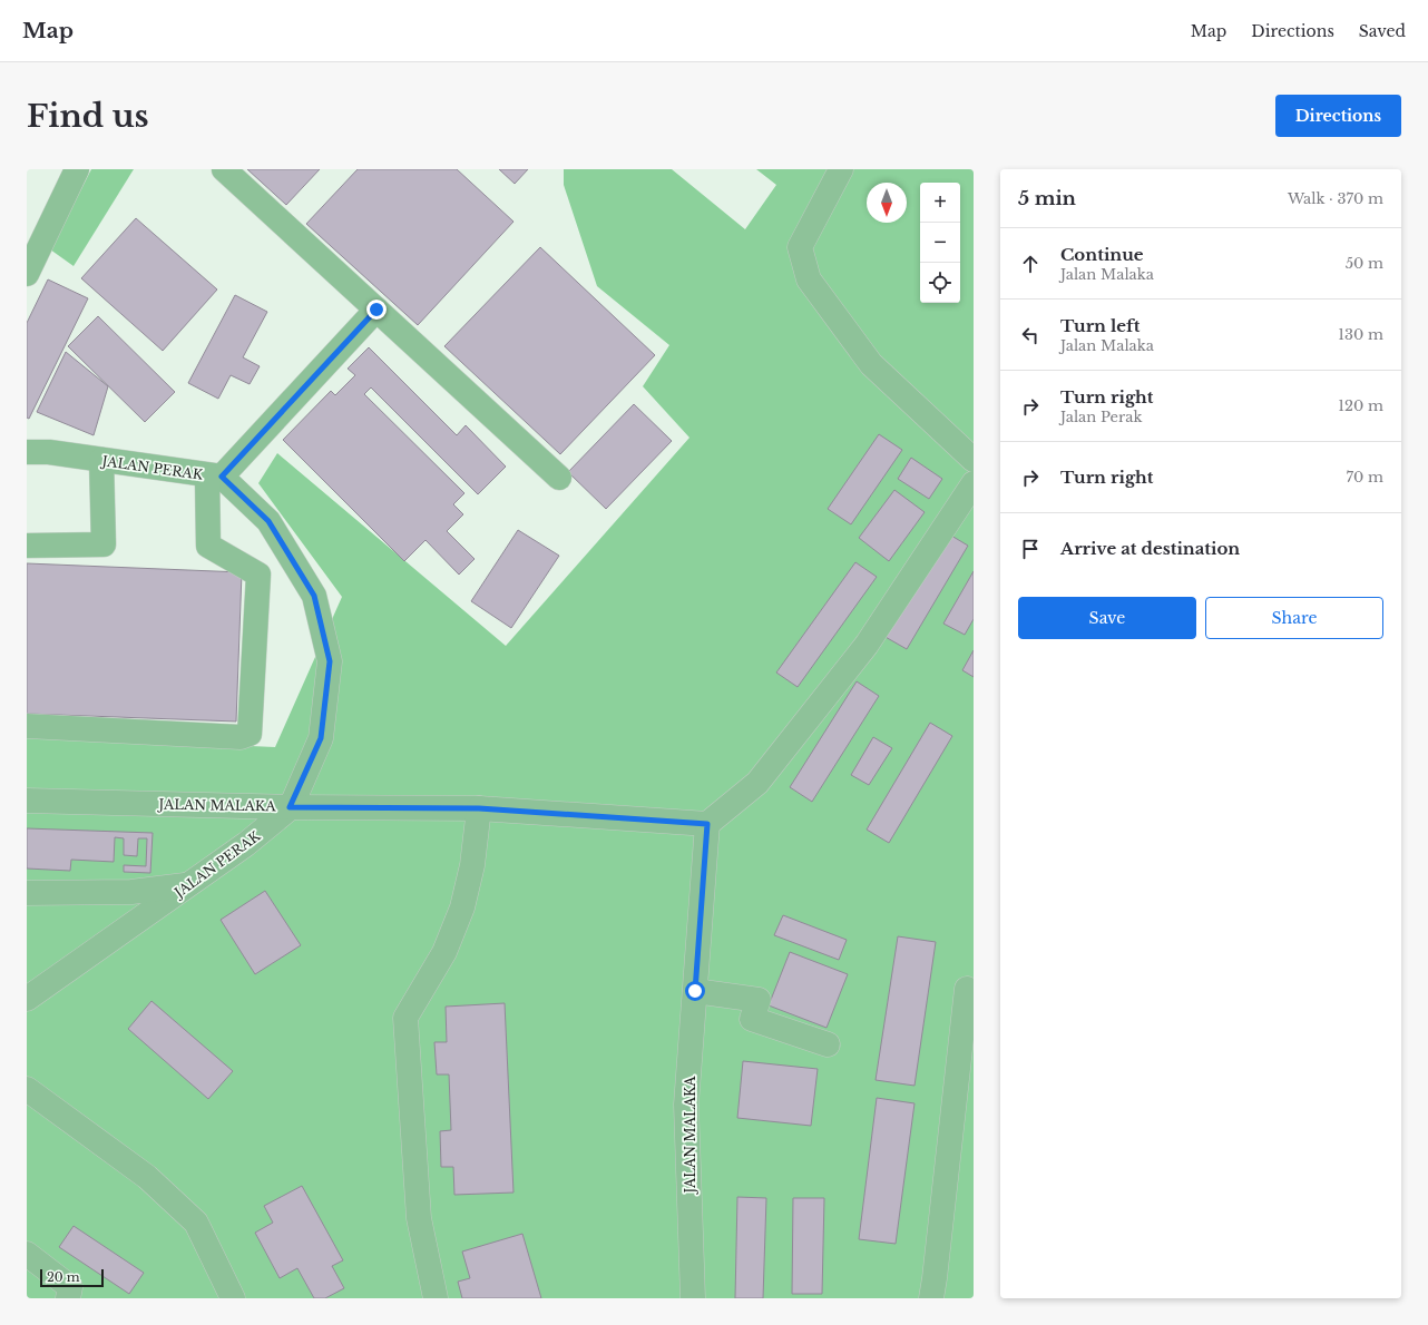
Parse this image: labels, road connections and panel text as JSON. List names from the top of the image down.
{
  "streets": {
    "street": ["JALAN PERAK", "JALAN MALAKA"]
  },
  "crossings": [
    ["JALAN PERAK", "JALAN MALAKA"]
  ],
  "scale_bar": "20 m",
  "north": "bottom",
  "page": {
    "header": "Map",
    "nav": ["Map", "Directions", "Saved"],
    "buttons": [
      "Directions",
      ["Save", "Share"]
    ],
    "title": "Find us",
    "heading": ["5 min", "Walk · 370 m"],
    "map_buttons": ["+", "−"],
    "list": [
      ["Continue", "Jalan Malaka", "50 m"],
      ["Turn left", "Jalan Malaka", "130 m"],
      ["Turn right", "Jalan Perak", "120 m"],
      ["Turn right", "70 m"],
      "Arrive at destination"
    ],
    "scale": "20 m"
  }
}
